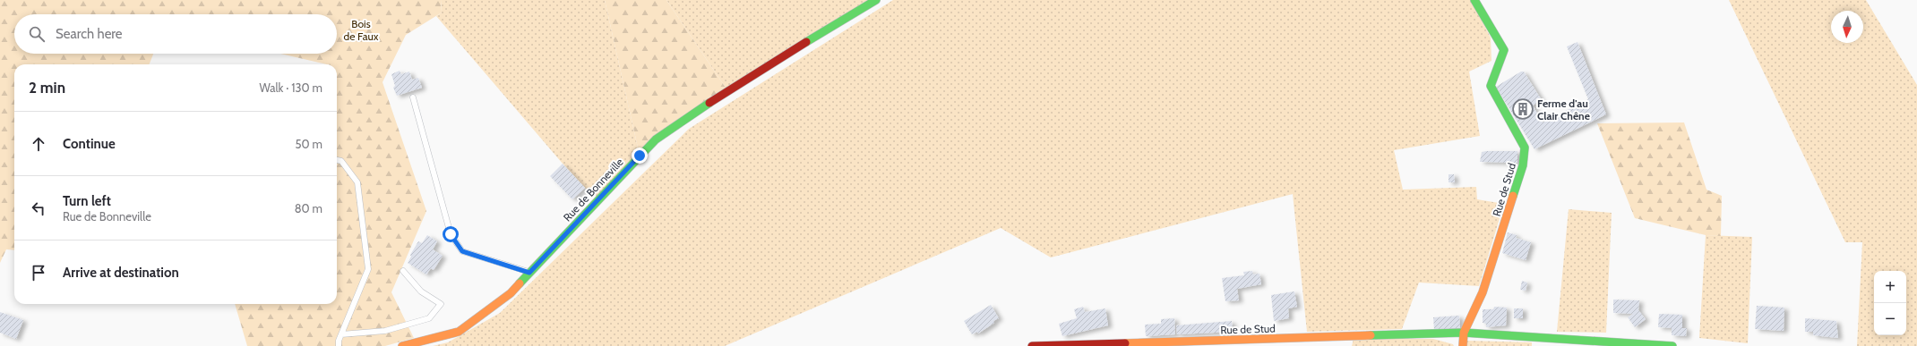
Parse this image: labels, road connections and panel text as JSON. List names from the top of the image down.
{
  "streets": {
    "street": ["Rue de Bonneville", "Rue de Stud"]
  },
  "parks": ["Bois de Faux"],
  "places": {
    "building": ["Ferme d'au Clair Chêne"]
  },
  "north": "bottom",
  "page": {
    "search": "Search here",
    "heading": ["2 min", "Walk · 130 m"],
    "list": [
      ["Continue", "50 m"],
      ["Turn left", "Rue de Bonneville", "80 m"],
      "Arrive at destination"
    ],
    "map_buttons": ["+", "−"]
  }
}
